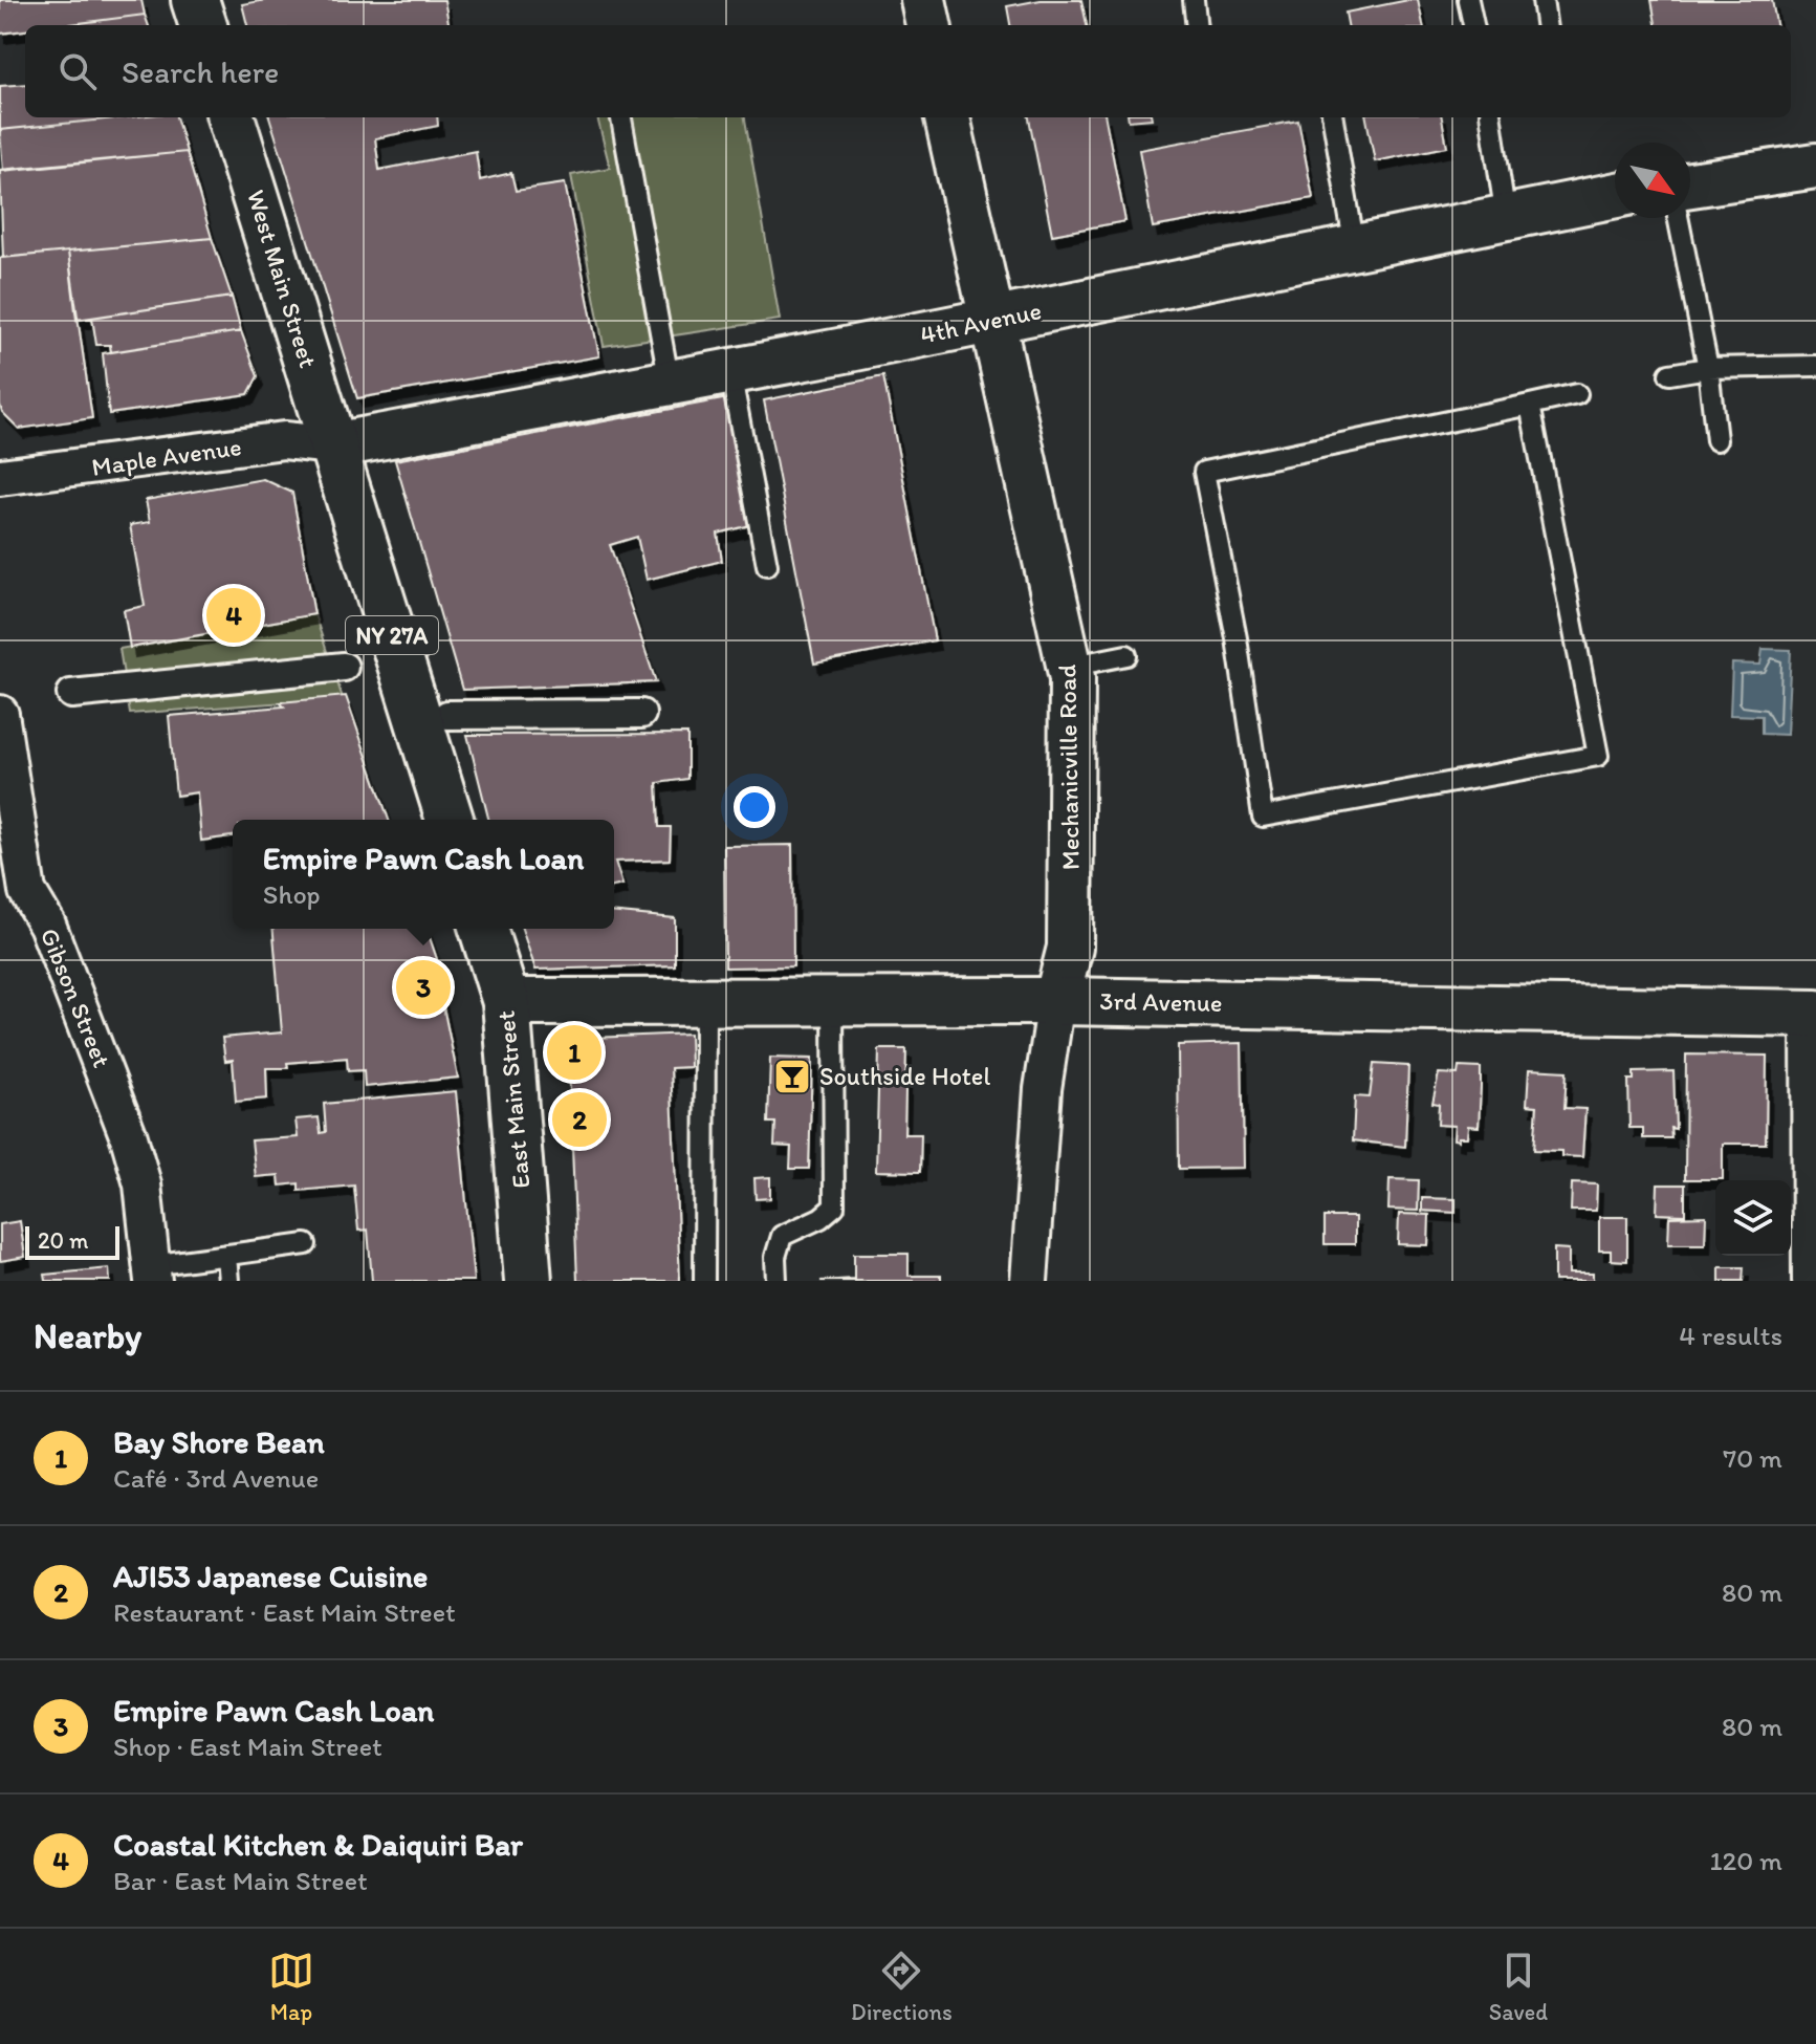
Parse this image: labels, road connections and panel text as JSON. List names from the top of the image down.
{
  "streets": {
    "main road": [
      "West Main Street",
      "NY 27A",
      "3rd Avenue",
      "East Main Street"
    ],
    "street": [
      "4th Avenue",
      "Maple Avenue",
      "Mechanicville Road",
      "Gibson Street"
    ]
  },
  "crossings": [
    ["West Main Street", "4th Avenue"],
    ["West Main Street", "Maple Avenue"],
    ["West Main Street", "NY 27A"],
    ["4th Avenue", "Maple Avenue"],
    ["4th Avenue", "NY 27A"],
    ["4th Avenue", "Mechanicville Road"],
    ["Maple Avenue", "NY 27A"],
    ["Mechanicville Road", "3rd Avenue"],
    ["3rd Avenue", "East Main Street"]
  ],
  "places": {
    "bar": ["Southside Hotel"]
  },
  "scale_bar": "20 m",
  "north": "bottom right",
  "page": {
    "search": "Search here",
    "pins": [
      "4",
      "3",
      "1",
      "2"
    ],
    "popup": ["Empire Pawn Cash Loan", "Shop"],
    "scale": "20 m",
    "heading": ["Nearby", "4 results"],
    "list": [
      {
        "mark": "1",
        "name": "Bay Shore Bean",
        "note": "Café · 3rd Avenue",
        "value": "70 m"
      },
      {
        "mark": "2",
        "name": "AJI53 Japanese Cuisine",
        "note": "Restaurant · East Main Street",
        "value": "80 m"
      },
      {
        "mark": "3",
        "name": "Empire Pawn Cash Loan",
        "note": "Shop · East Main Street",
        "value": "80 m"
      },
      {
        "mark": "4",
        "name": "Coastal Kitchen & Daiquiri Bar",
        "note": "Bar · East Main Street",
        "value": "120 m"
      }
    ],
    "nav": ["Map", "Directions", "Saved"]
  }
}
